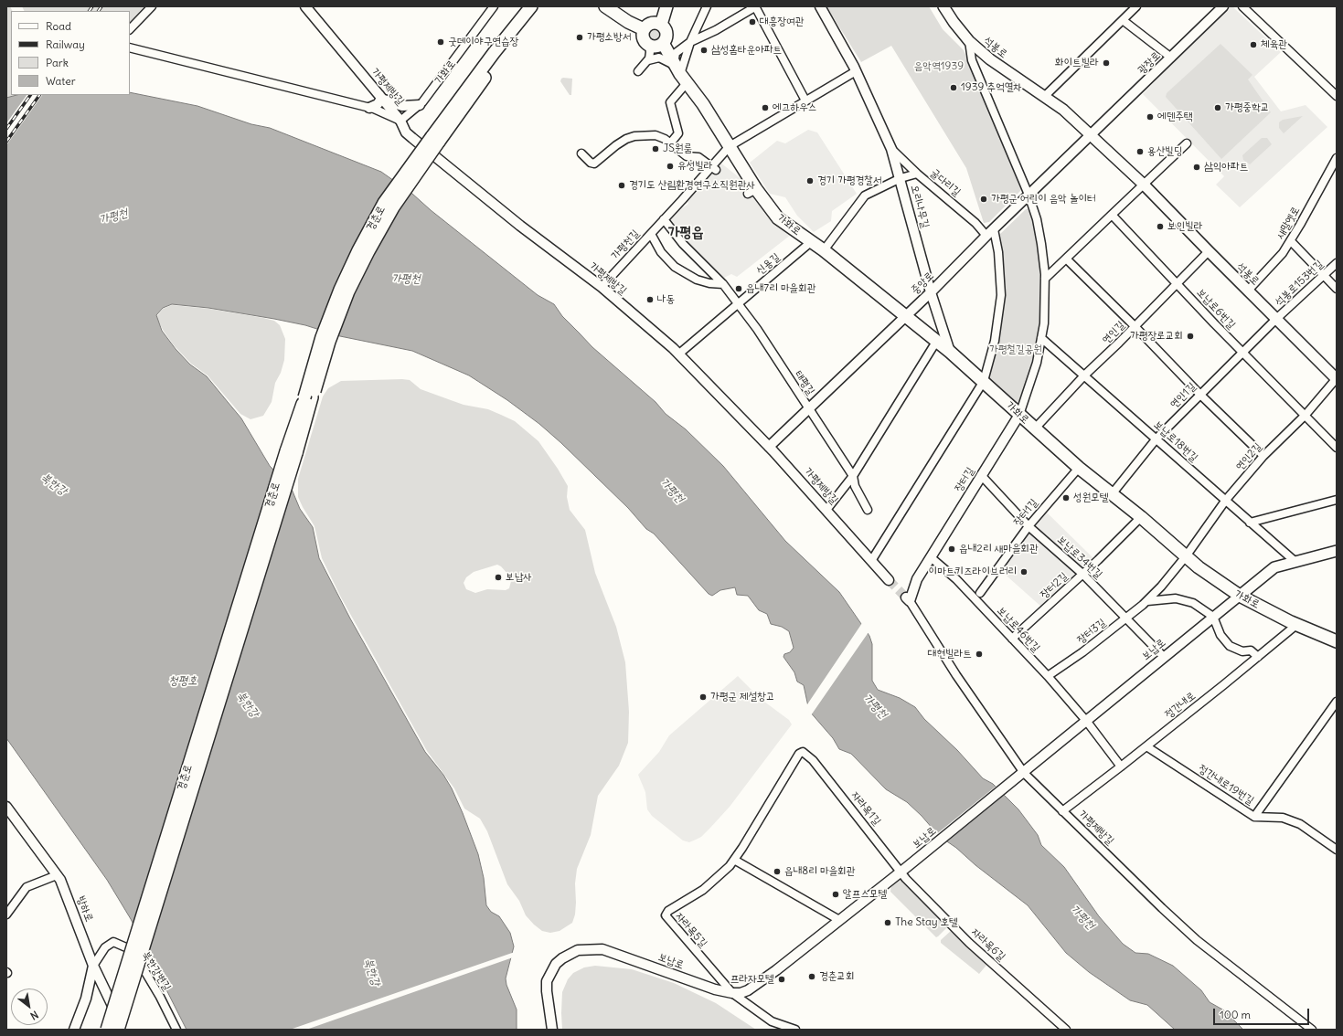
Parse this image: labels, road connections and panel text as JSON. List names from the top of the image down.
{
  "streets": {
    "main road": [
      "석봉로",
      "가화로",
      "경춘로",
      "보납로"
    ],
    "street": [
      "광장로",
      "가평제방길",
      "굴다리길",
      "오리나무길",
      "새말옛로",
      "가평천길",
      "신용길",
      "중앙로",
      "석봉로153번길",
      "보납로6번길",
      "연인길",
      "태평길",
      "연인1길",
      "보납로18번길",
      "연인2길",
      "장터길",
      "장터1길",
      "보납로34번길",
      "장터2길",
      "보납로46번길",
      "장터3길",
      "정간내로",
      "정간내로19번길",
      "자라목1길",
      "방하로",
      "자라목5길",
      "자라목6길",
      "북한강변길"
    ]
  },
  "crossings": [
    ["석봉로", "광장로"],
    ["석봉로", "새말옛로"],
    ["석봉로", "중앙로"],
    ["석봉로", "석봉로153번길"],
    ["석봉로", "연인길"],
    ["석봉로", "연인1길"],
    ["석봉로", "연인2길"],
    ["광장로", "중앙로"],
    ["가화로", "가평제방길"],
    ["가화로", "굴다리길"],
    ["가화로", "오리나무길"],
    ["가화로", "가평천길"],
    ["가화로", "신용길"],
    ["가화로", "중앙로"],
    ["가화로", "연인길"],
    ["가화로", "연인1길"],
    ["가화로", "연인2길"],
    ["가화로", "장터길"],
    ["가화로", "장터1길"],
    ["가화로", "장터2길"],
    ["가화로", "장터3길"],
    ["가화로", "보납로"],
    ["가화로", "정간내로"],
    ["가평제방길", "가평천길"],
    ["가평제방길", "신용길"],
    ["가평제방길", "중앙로"],
    ["가평제방길", "장터길"],
    ["가평제방길", "보납로46번길"],
    ["가평제방길", "보납로"],
    ["가평제방길", "정간내로"],
    ["굴다리길", "오리나무길"],
    ["굴다리길", "중앙로"],
    ["오리나무길", "중앙로"],
    ["신용길", "태평길"],
    ["중앙로", "태평길"],
    ["석봉로153번길", "연인1길"],
    ["보납로6번길", "연인길"],
    ["보납로6번길", "연인1길"],
    ["보납로6번길", "연인2길"],
    ["연인길", "보납로18번길"],
    ["연인1길", "보납로18번길"],
    ["보납로18번길", "연인2길"],
    ["보납로18번길", "보납로"],
    ["연인2길", "장터3길"],
    ["장터길", "보납로34번길"],
    ["장터길", "보납로46번길"],
    ["장터1길", "보납로34번길"],
    ["보납로34번길", "장터2길"],
    ["보납로34번길", "장터3길"],
    ["보납로34번길", "보납로"],
    ["장터2길", "보납로46번길"],
    ["보납로46번길", "장터3길"],
    ["보납로46번길", "보납로"],
    ["보납로", "자라목1길"],
    ["보납로", "자라목5길"],
    ["보납로", "자라목6길"],
    ["정간내로", "정간내로19번길"],
    ["자라목1길", "자라목5길"],
    ["자라목1길", "자라목6길"],
    ["방하로", "북한강변길"]
  ],
  "districts": ["가평읍"],
  "water": ["가평천", "북한강", "청평호"],
  "parks": ["음악역1939", "가평철길공원"],
  "places": [
    "대흥장여관",
    "가평소방서",
    "굿데이야구연습장",
    "체육관",
    "삼성홈타운아파트",
    "화이트빌라",
    "1939 추억열차",
    "에그하우스",
    "가평중학교",
    "에덴주택",
    "JS원룸",
    "용산빌딩",
    "유성빌라",
    "삼익아파트",
    "경기 가평경찰서",
    "경기도 산림환경연구소직원관사",
    "가평군 어린이 음악 놀이터",
    "보인빌라",
    "읍내7리 마을회관",
    "나동",
    "가평장로교회",
    "성원모텔",
    "읍내2리 새마을회관",
    "이마트키즈라이브러리",
    "보납사",
    "대현빌라트",
    "가평군 제설창고",
    "읍내8리 마을회관",
    "알프스모텔",
    "The Stay 호텔",
    "경춘교회",
    "프라자모텔"
  ],
  "legend": [
    "Road",
    "Railway",
    "Park",
    "Water"
  ],
  "scale_bar": "100 m",
  "north": "bottom right"
}
